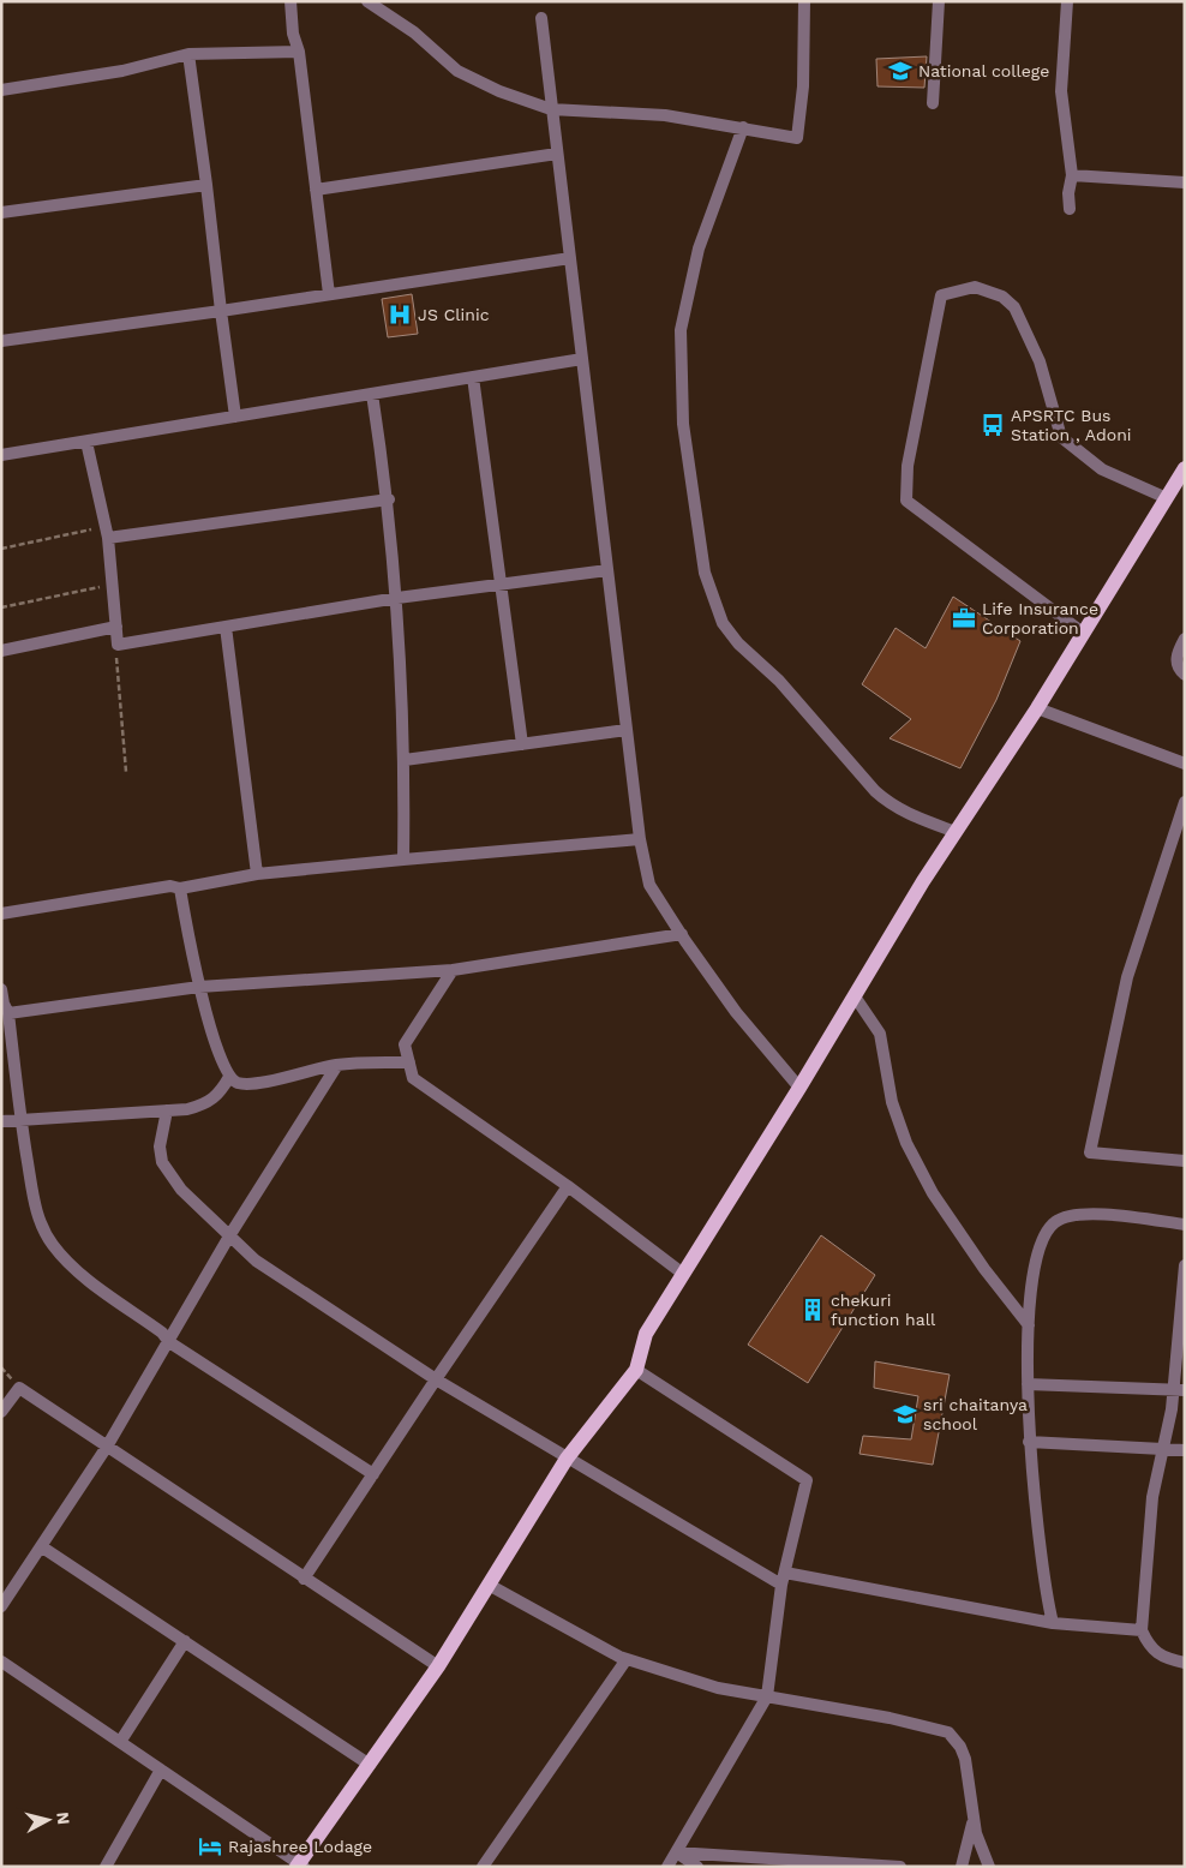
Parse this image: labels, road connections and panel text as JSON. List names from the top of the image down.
{
  "places": {
    "school or university": ["National college", "sri chaitanya school"],
    "hospital": ["JS Clinic"],
    "bus stop": ["APSRTC Bus Station , Adoni"],
    "office": ["Life Insurance Corporation"],
    "building": ["chekuri function hall"],
    "hotel": ["Rajashree Lodage"]
  },
  "north": "right"
}
